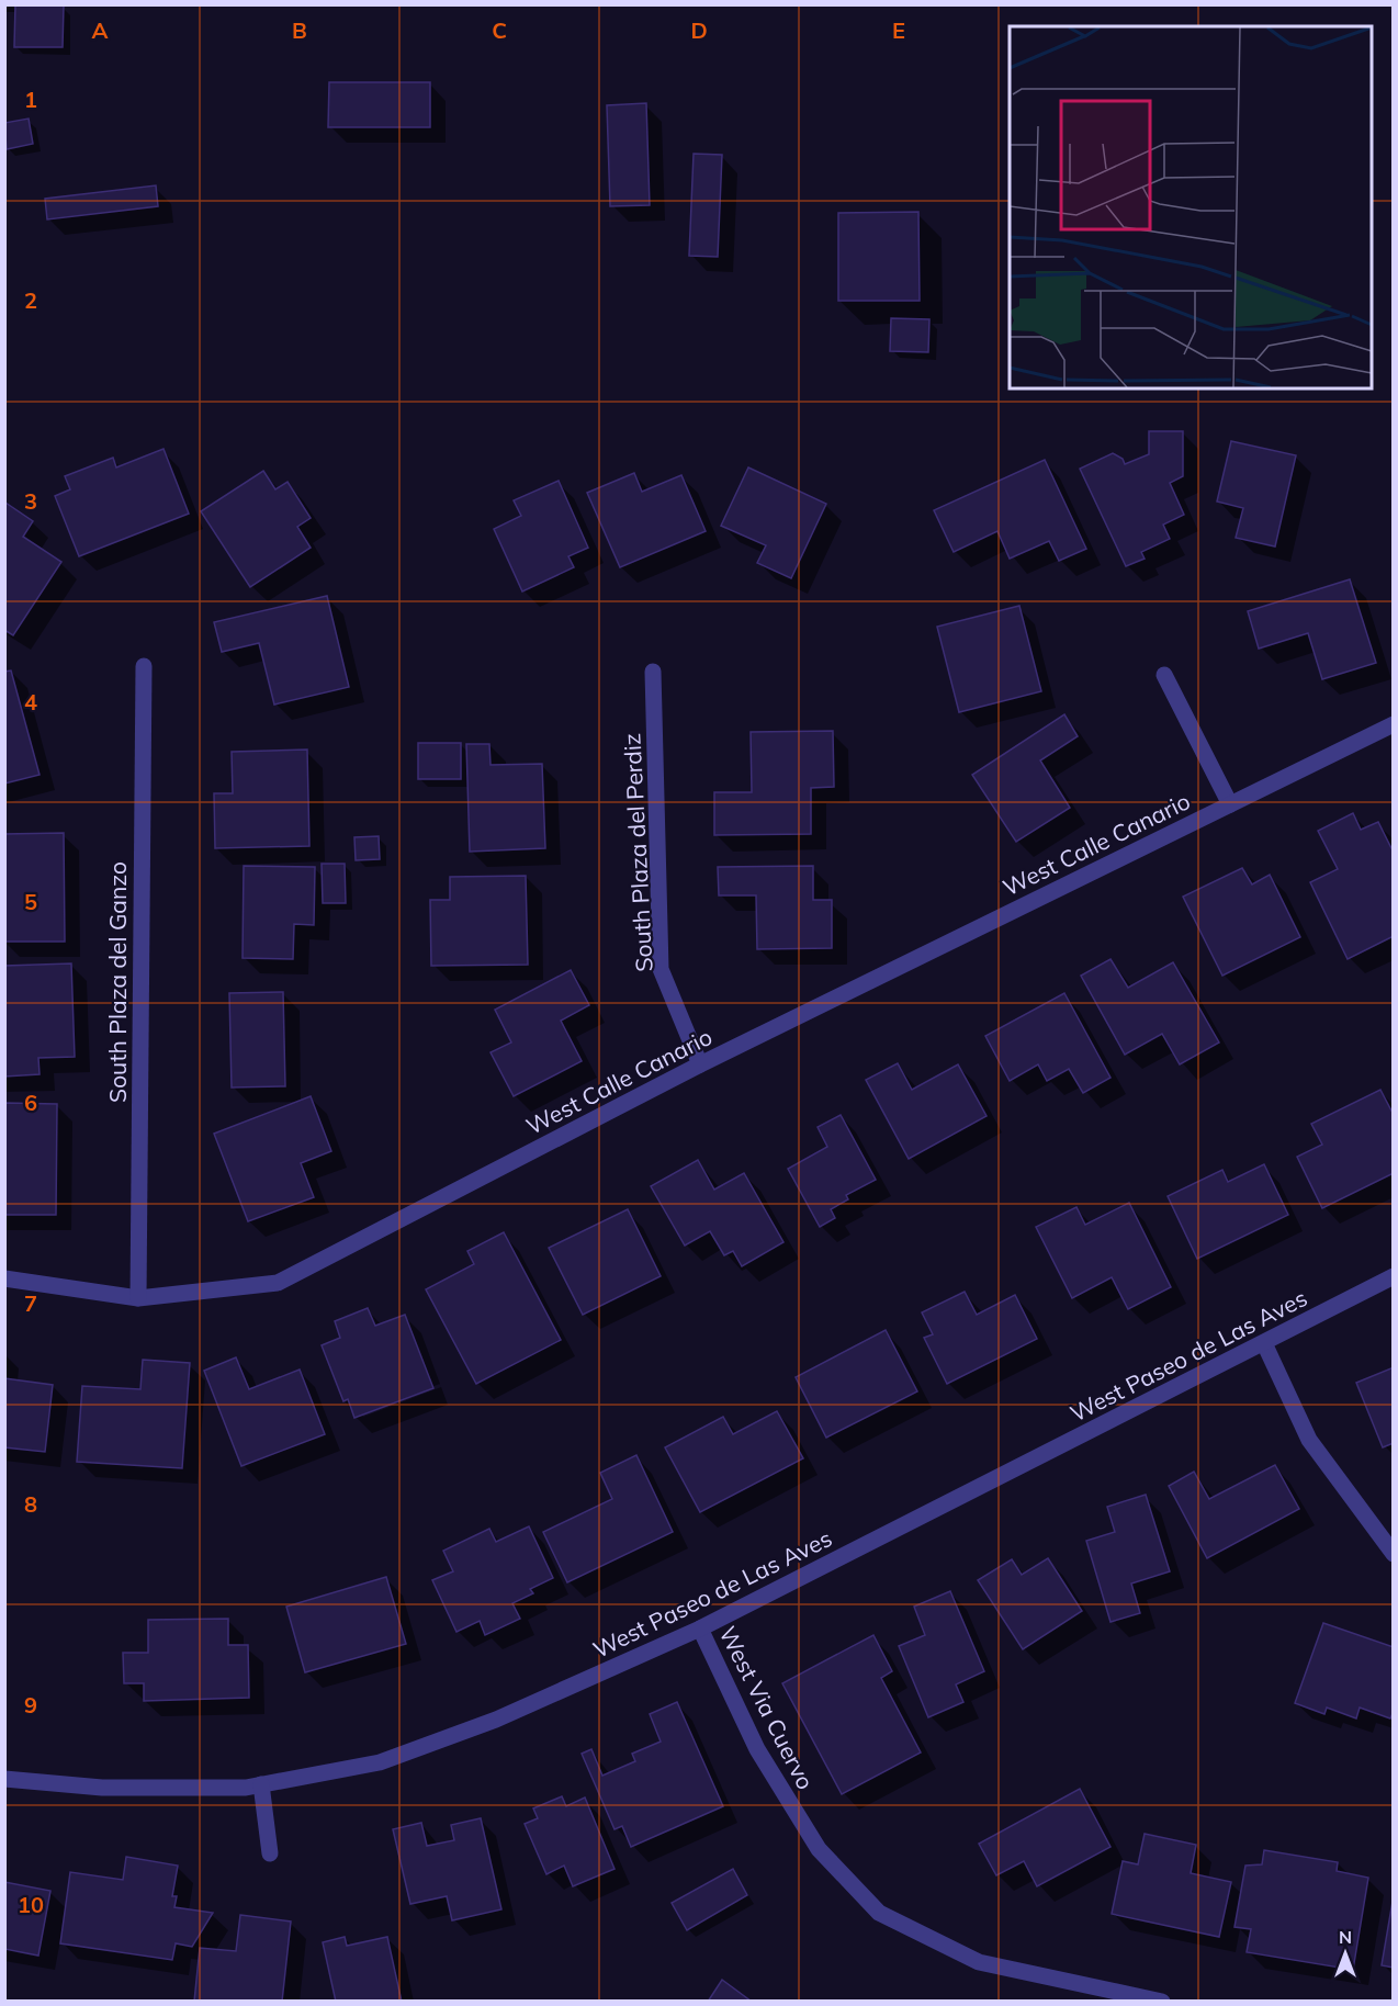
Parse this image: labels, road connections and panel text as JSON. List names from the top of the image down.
{
  "streets": {
    "street": [
      "West Calle Canario",
      "South Plaza del Perdiz",
      "South Plaza del Ganzo",
      "West Paseo de Las Aves",
      "West Via Cuervo"
    ]
  },
  "crossings": [
    ["West Calle Canario", "South Plaza del Perdiz"],
    ["West Calle Canario", "South Plaza del Ganzo"],
    ["West Paseo de Las Aves", "West Via Cuervo"]
  ],
  "north": "top",
  "grid": {
    "columns": [
      "A",
      "B",
      "C",
      "D",
      "E"
    ],
    "rows": [
      "1",
      "2",
      "3",
      "4",
      "5",
      "6",
      "7",
      "8",
      "9",
      "10"
    ]
  }
}
